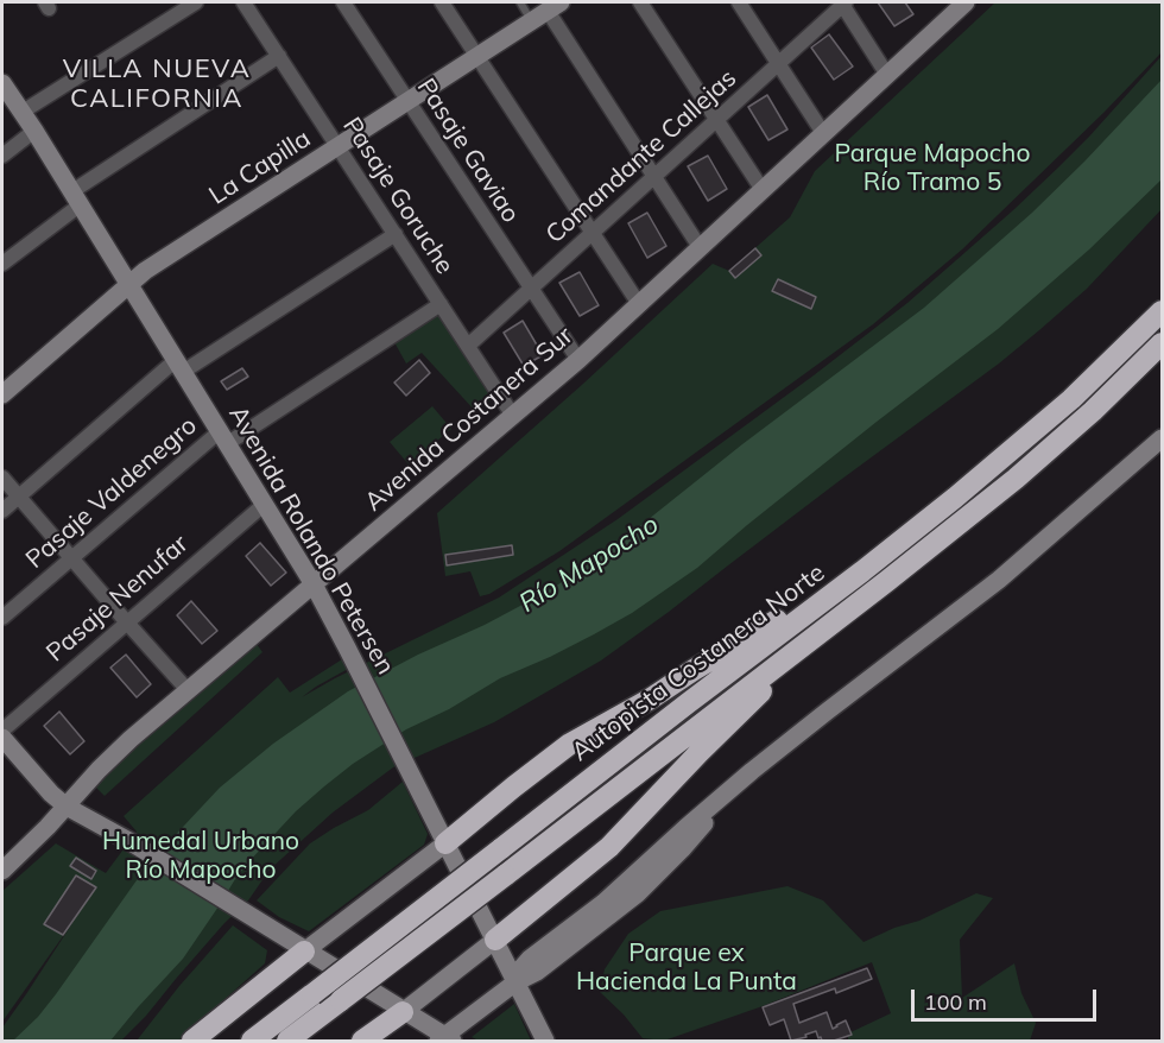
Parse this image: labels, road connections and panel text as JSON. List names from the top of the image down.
{
  "streets": {
    "highway": ["Autopista Costanera Norte"],
    "main road": ["La Capilla", "Avenida Costanera Sur", "Avenida Rolando Petersen"],
    "street": [
      "Pasaje Gaviao",
      "Comandante Callejas",
      "Pasaje Goruche",
      "Pasaje Valdenegro",
      "Pasaje Nenufar"
    ]
  },
  "crossings": [
    ["Pasaje Gaviao", "Comandante Callejas"],
    ["Pasaje Gaviao", "La Capilla"],
    ["Pasaje Gaviao", "Avenida Costanera Sur"],
    ["Comandante Callejas", "Pasaje Goruche"],
    ["La Capilla", "Pasaje Goruche"],
    ["La Capilla", "Avenida Rolando Petersen"],
    ["Pasaje Goruche", "Avenida Costanera Sur"],
    ["Pasaje Goruche", "Pasaje Valdenegro"],
    ["Avenida Costanera Sur", "Avenida Rolando Petersen"],
    ["Pasaje Valdenegro", "Avenida Rolando Petersen"],
    ["Avenida Rolando Petersen", "Pasaje Nenufar"]
  ],
  "districts": ["VILLA NUEVA CALIFORNIA"],
  "water": ["Río Mapocho"],
  "parks": ["Parque Mapocho Río Tramo 5", "Humedal Urbano Río Mapocho", "Parque ex Hacienda La Punta"],
  "scale_bar": "100 m"
}
